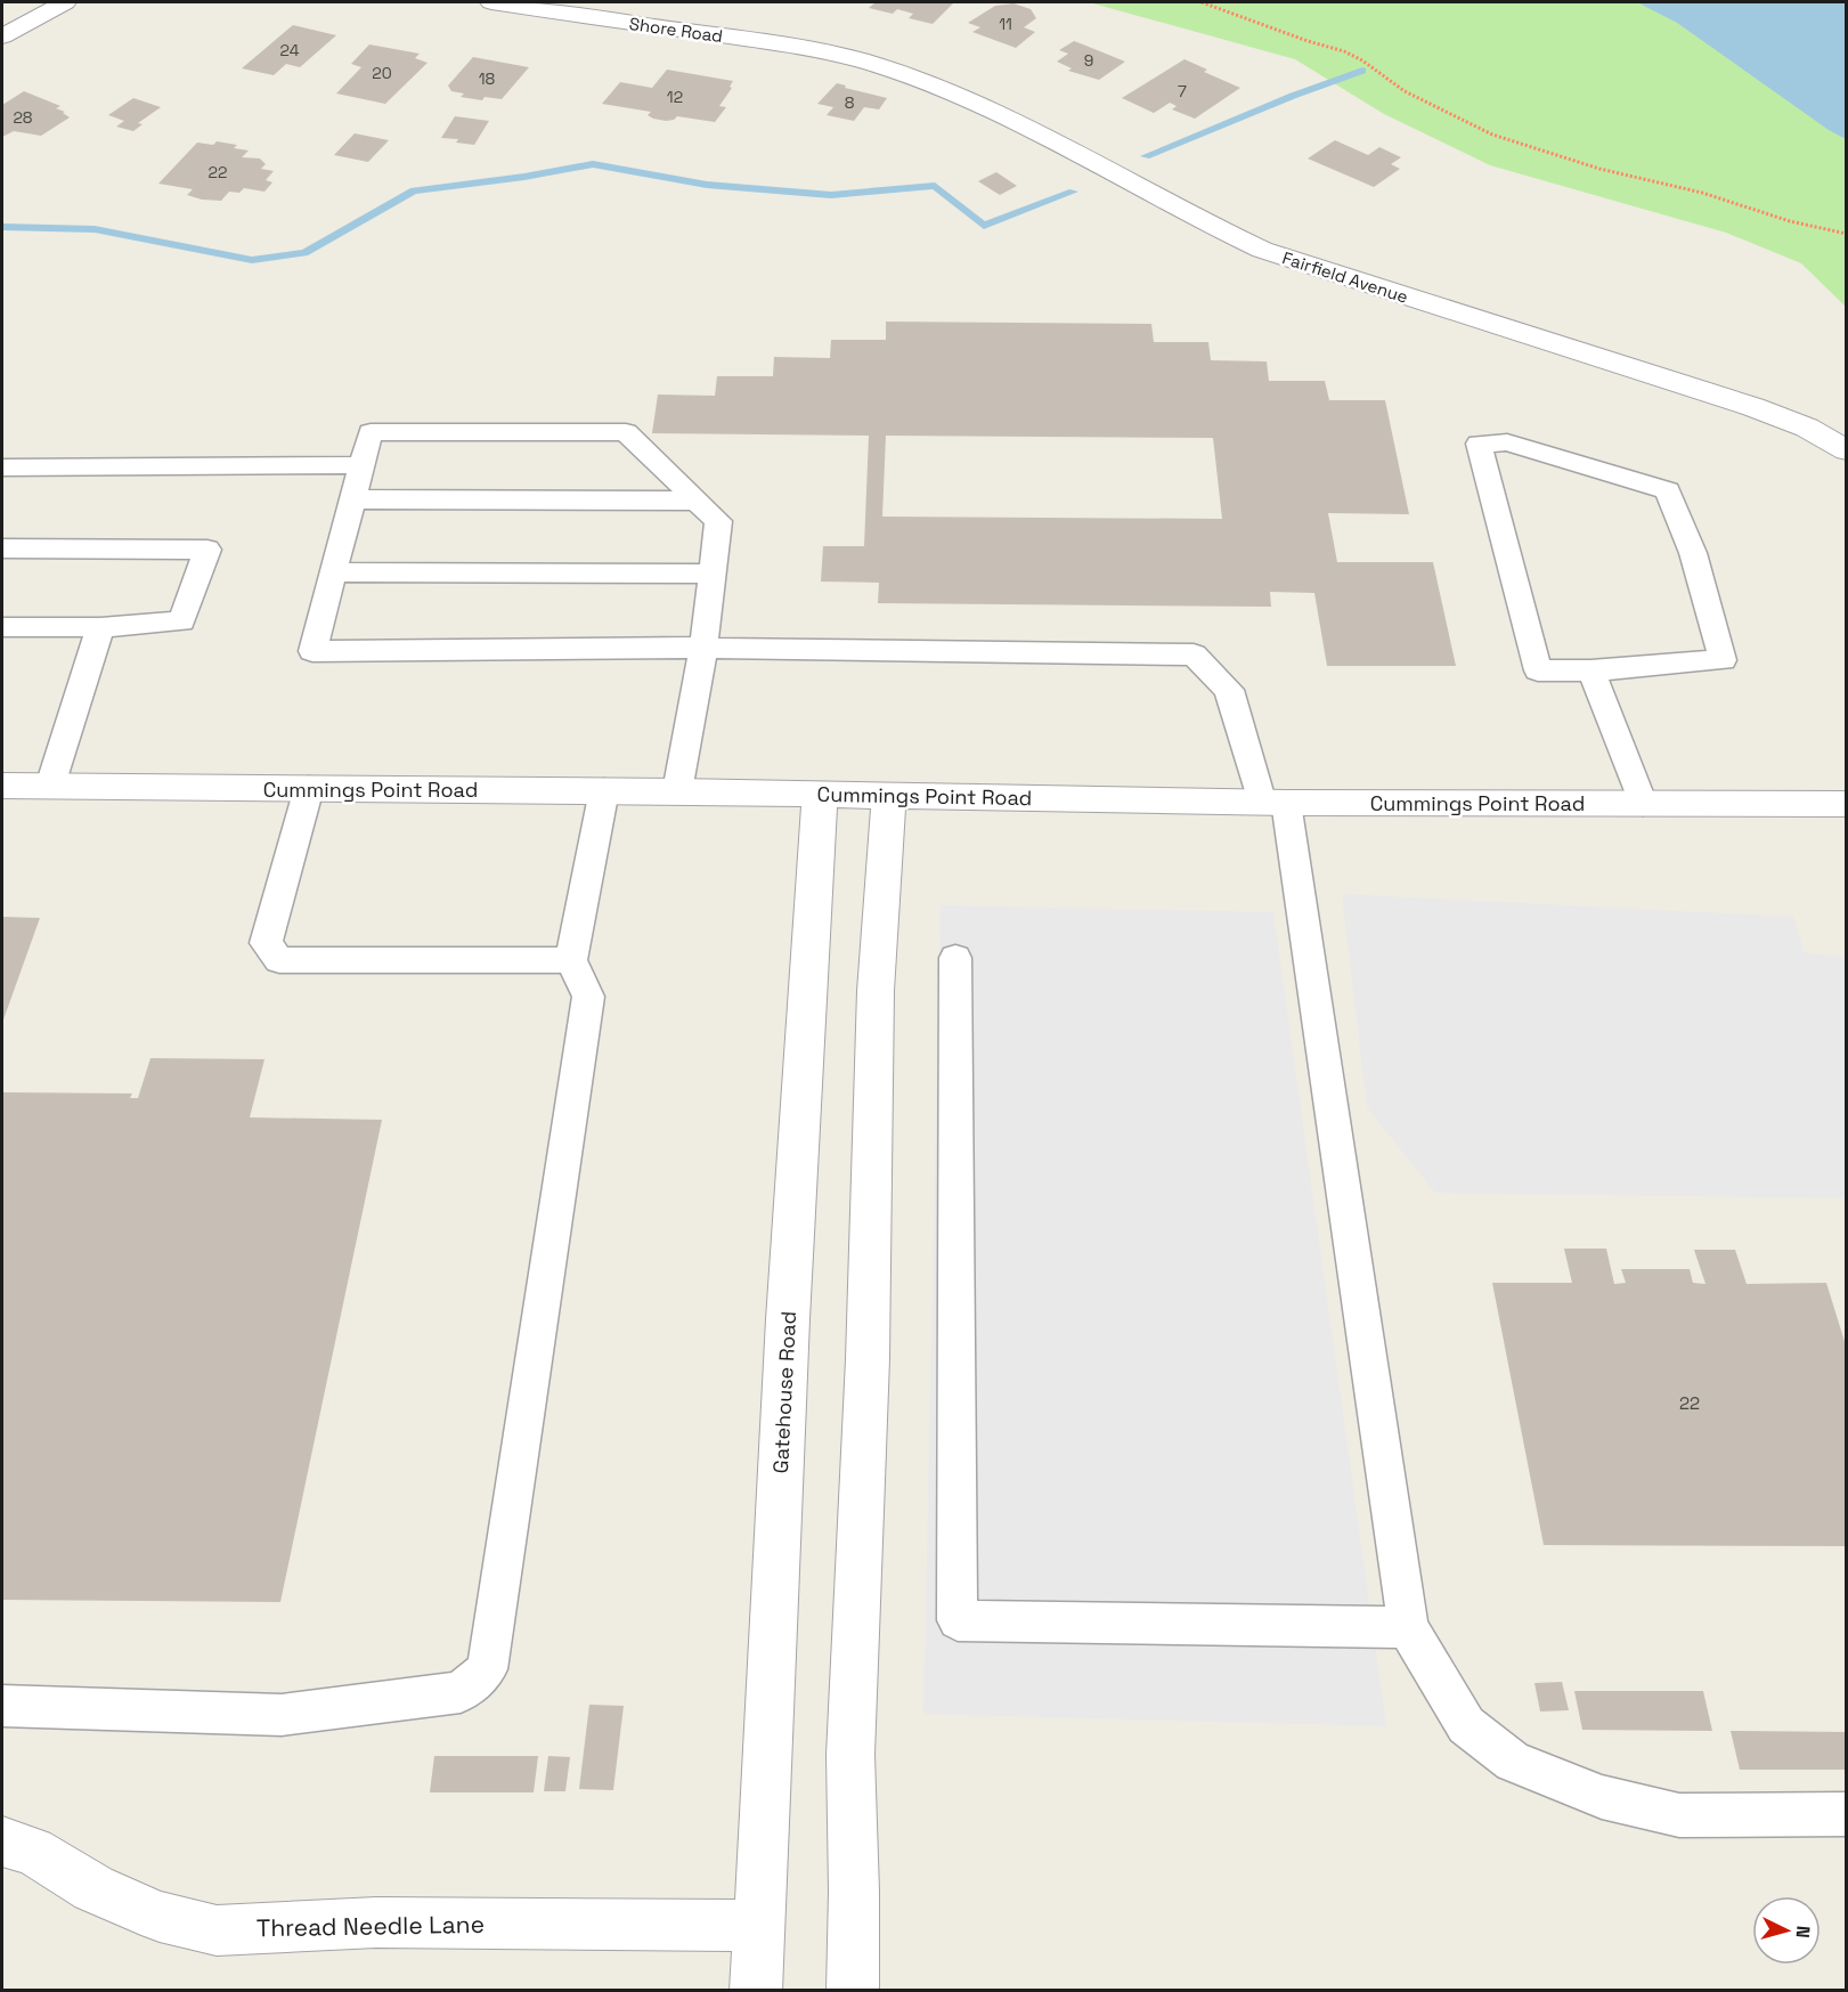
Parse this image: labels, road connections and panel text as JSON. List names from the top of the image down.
{
  "streets": {
    "street": [
      "Shore Road",
      "Fairfield Avenue",
      "Cummings Point Road",
      "Gatehouse Road",
      "Thread Needle Lane"
    ]
  },
  "crossings": [
    ["Shore Road", "Fairfield Avenue"],
    ["Cummings Point Road", "Gatehouse Road"],
    ["Gatehouse Road", "Thread Needle Lane"]
  ],
  "house_numbers": [
    "11",
    "24",
    "9",
    "20",
    "18",
    "7",
    "12",
    "8",
    "28",
    "22",
    "22"
  ],
  "north": "right"
}
